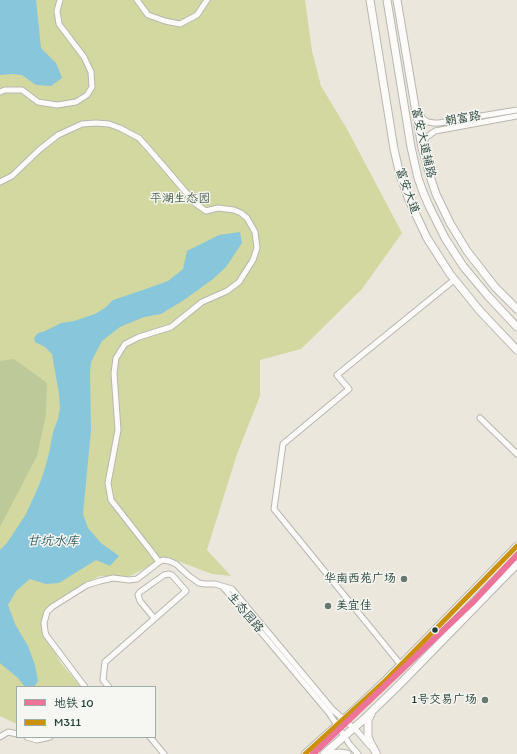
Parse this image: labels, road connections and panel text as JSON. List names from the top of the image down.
{
  "streets": {
    "main road": ["富安大道辅路", "富安大道"],
    "street": ["朝富路", "生态园路"]
  },
  "crossings": [
    ["朝富路", "富安大道辅路"]
  ],
  "water": ["甘坑水库"],
  "parks": ["平湖生态园"],
  "places": ["华南西苑广场", "美宜佳", "1号交易广场"],
  "lines": ["transit line M311", "metro line 10"],
  "legend": ["地铁 10", "M311"]
}
